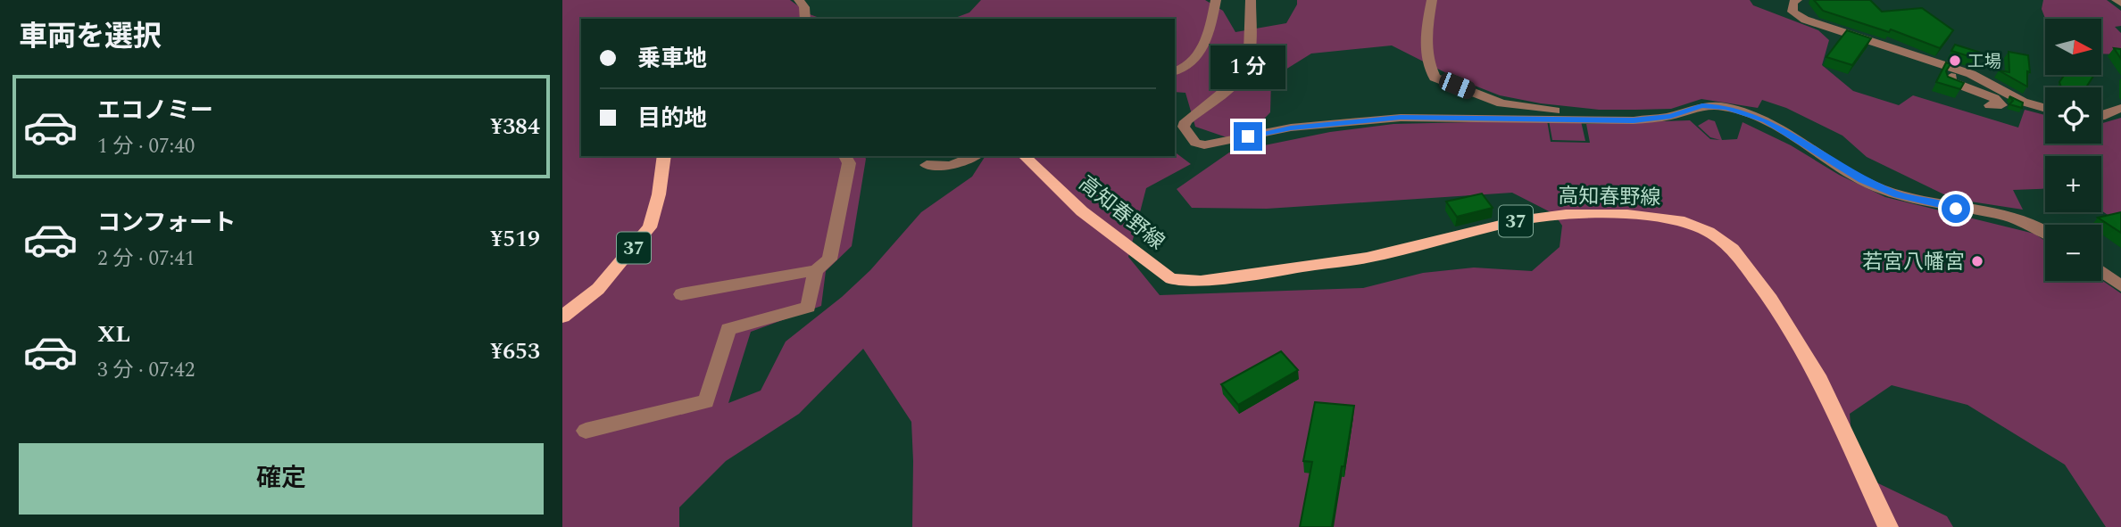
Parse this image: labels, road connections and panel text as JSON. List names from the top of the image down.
{
  "streets": {
    "main road": ["高知春野線", "37"]
  },
  "places": ["工場", "若宮八幡宮"],
  "north": "right",
  "page": {
    "heading": "車両を選択",
    "map_buttons": ["+", "−"],
    "banner": ["乗車地", "目的地"],
    "bubble": "1 分",
    "list": [
      {
        "name": "エコノミー",
        "note": "1 分 · 07:40",
        "value": "¥384"
      },
      {
        "name": "コンフォート",
        "note": "2 分 · 07:41",
        "value": "¥519"
      },
      {
        "name": "XL",
        "note": "3 分 · 07:42",
        "value": "¥653"
      }
    ],
    "buttons": "確定"
  }
}
